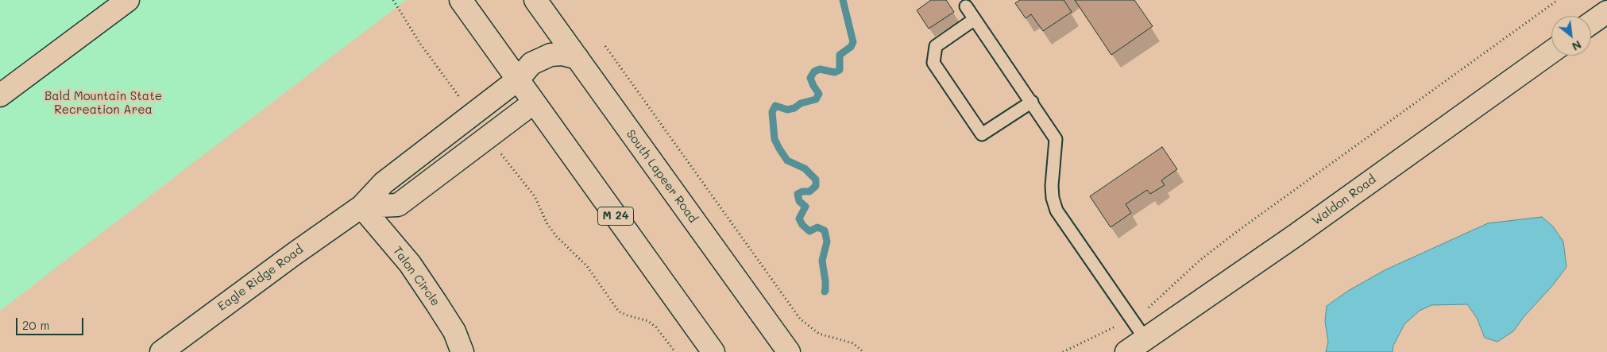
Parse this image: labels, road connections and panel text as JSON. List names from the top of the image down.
{
  "streets": {
    "street": [
      "South Lapeer Road",
      "Waldon Road",
      "M 24",
      "Talon Circle",
      "Eagle Ridge Road"
    ]
  },
  "crossings": [
    ["South Lapeer Road", "Eagle Ridge Road"],
    ["M 24", "Eagle Ridge Road"],
    ["Talon Circle", "Eagle Ridge Road"]
  ],
  "parks": ["Bald Mountain State Recreation Area"],
  "scale_bar": "20 m",
  "north": "bottom right"
}
